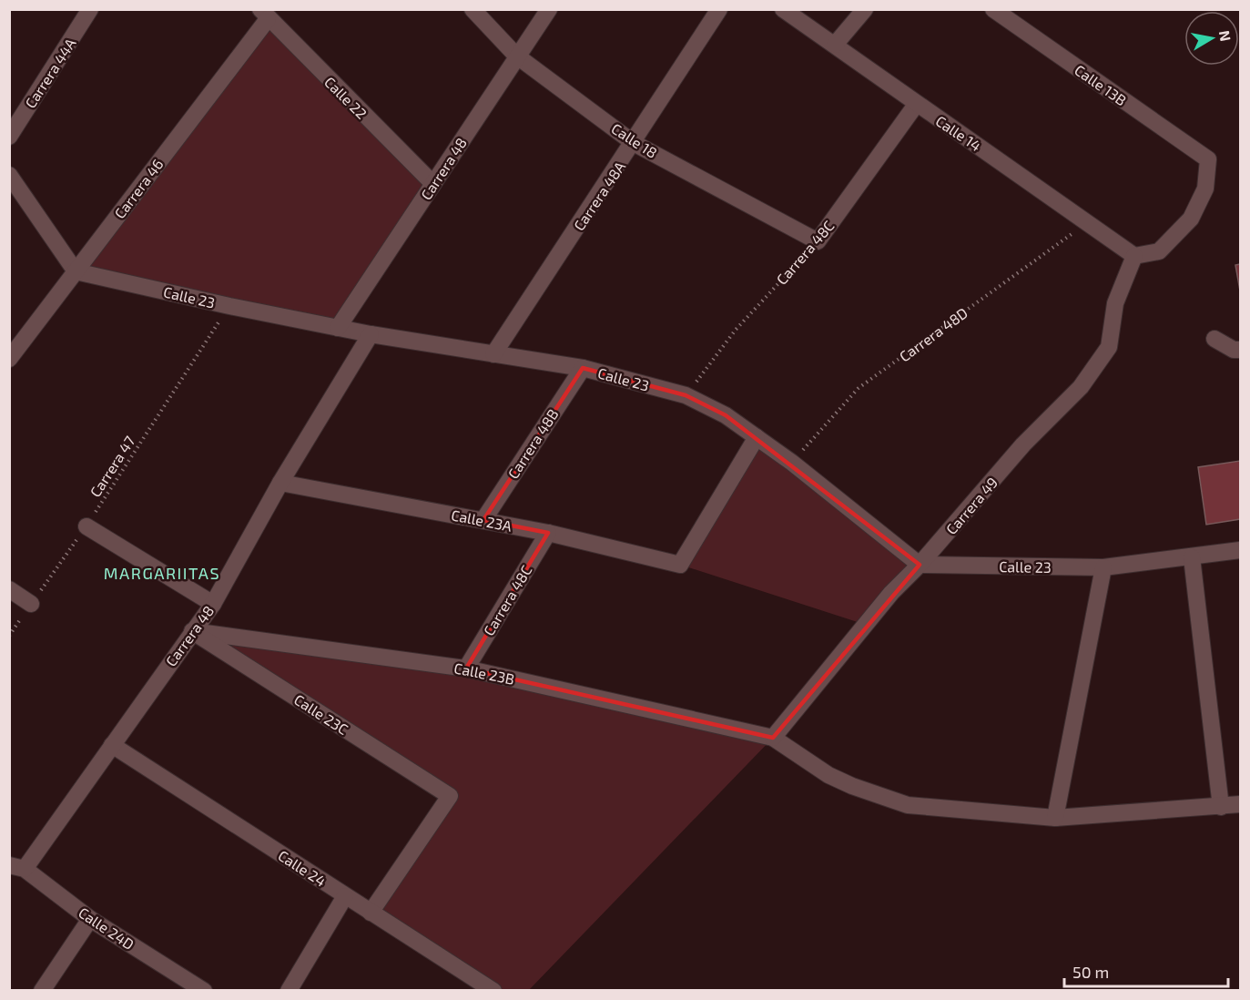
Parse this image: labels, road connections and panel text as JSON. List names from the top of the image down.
{
  "streets": {
    "street": [
      "Carrera 44A",
      "Calle 13B",
      "Calle 22",
      "Calle 14",
      "Calle 18",
      "Carrera 48",
      "Carrera 46",
      "Carrera 48A",
      "Carrera 48C",
      "Calle 23",
      "Carrera 48B",
      "Carrera 49",
      "Calle 23A",
      "Calle 23B",
      "Calle 23C",
      "Calle 24",
      "Calle 24D"
    ],
    "path": ["Carrera 48D", "Carrera 47"]
  },
  "crossings": [
    ["Calle 13B", "Calle 14"],
    ["Calle 13B", "Carrera 49"],
    ["Calle 22", "Carrera 48"],
    ["Calle 22", "Carrera 46"],
    ["Calle 14", "Carrera 48C"],
    ["Calle 14", "Carrera 48D"],
    ["Calle 14", "Carrera 49"],
    ["Calle 18", "Carrera 48"],
    ["Calle 18", "Carrera 48A"],
    ["Calle 18", "Carrera 48C"],
    ["Carrera 48", "Calle 23"],
    ["Carrera 48", "Calle 23A"],
    ["Carrera 48", "Calle 23B"],
    ["Carrera 48", "Calle 23C"],
    ["Carrera 48", "Calle 24"],
    ["Carrera 48", "Calle 24D"],
    ["Carrera 46", "Calle 23"],
    ["Carrera 48A", "Calle 23"],
    ["Carrera 48C", "Calle 23"],
    ["Carrera 48C", "Calle 23A"],
    ["Carrera 48C", "Calle 23B"],
    ["Calle 23", "Carrera 48D"],
    ["Calle 23", "Carrera 48B"],
    ["Calle 23", "Carrera 47"],
    ["Calle 23", "Carrera 49"],
    ["Calle 23", "Calle 23A"],
    ["Carrera 48B", "Calle 23A"],
    ["Carrera 49", "Calle 23B"],
    ["Calle 23B", "Calle 23C"],
    ["Calle 23C", "Calle 24"]
  ],
  "districts": ["MARGARIITAS"],
  "scale_bar": "50 m",
  "north": "right"
}
